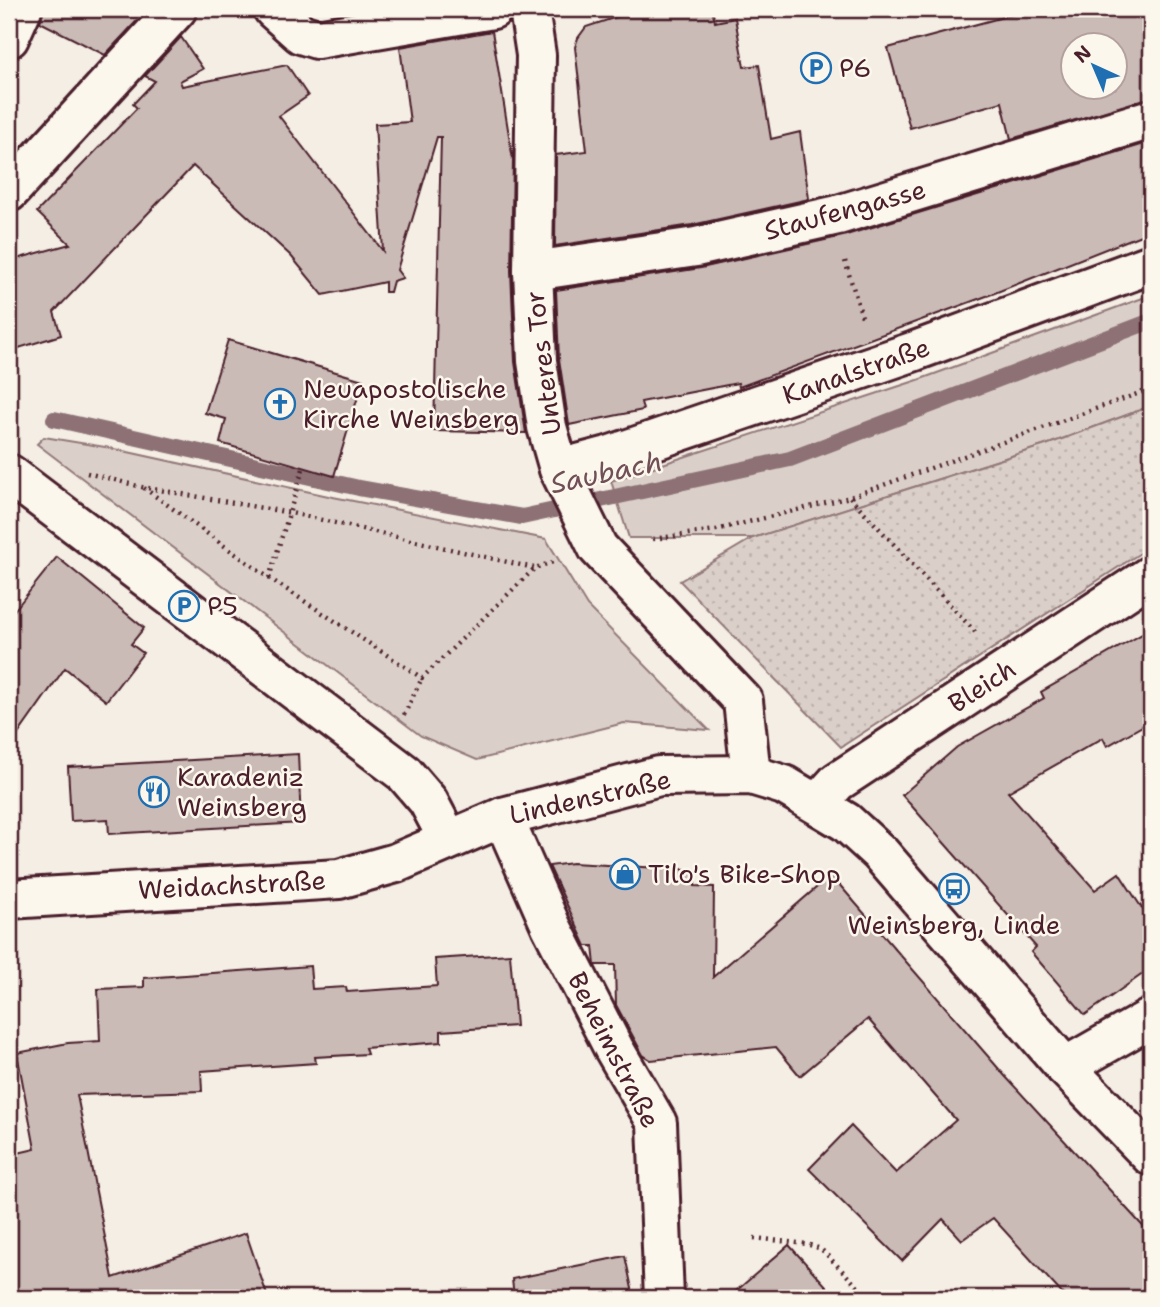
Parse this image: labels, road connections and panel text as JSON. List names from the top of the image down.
{
  "streets": {
    "street": [
      "Staufengasse",
      "Unteres Tor",
      "Kanalstraße",
      "Bleich",
      "Lindenstraße",
      "Weidachstraße",
      "Beheimstraße"
    ]
  },
  "crossings": [
    ["Staufengasse", "Unteres Tor"],
    ["Unteres Tor", "Kanalstraße"],
    ["Unteres Tor", "Lindenstraße"],
    ["Bleich", "Lindenstraße"],
    ["Lindenstraße", "Weidachstraße"],
    ["Lindenstraße", "Beheimstraße"]
  ],
  "water": ["Saubach"],
  "places": {
    "parking": ["P6", "P5"],
    "church": ["Neuapostolische Kirche Weinsberg"],
    "restaurant": ["Karadeniz Weinsberg"],
    "shop": ["Tilo's Bike-Shop"],
    "bus stop": ["Weinsberg, Linde"]
  },
  "north": "top left"
}
